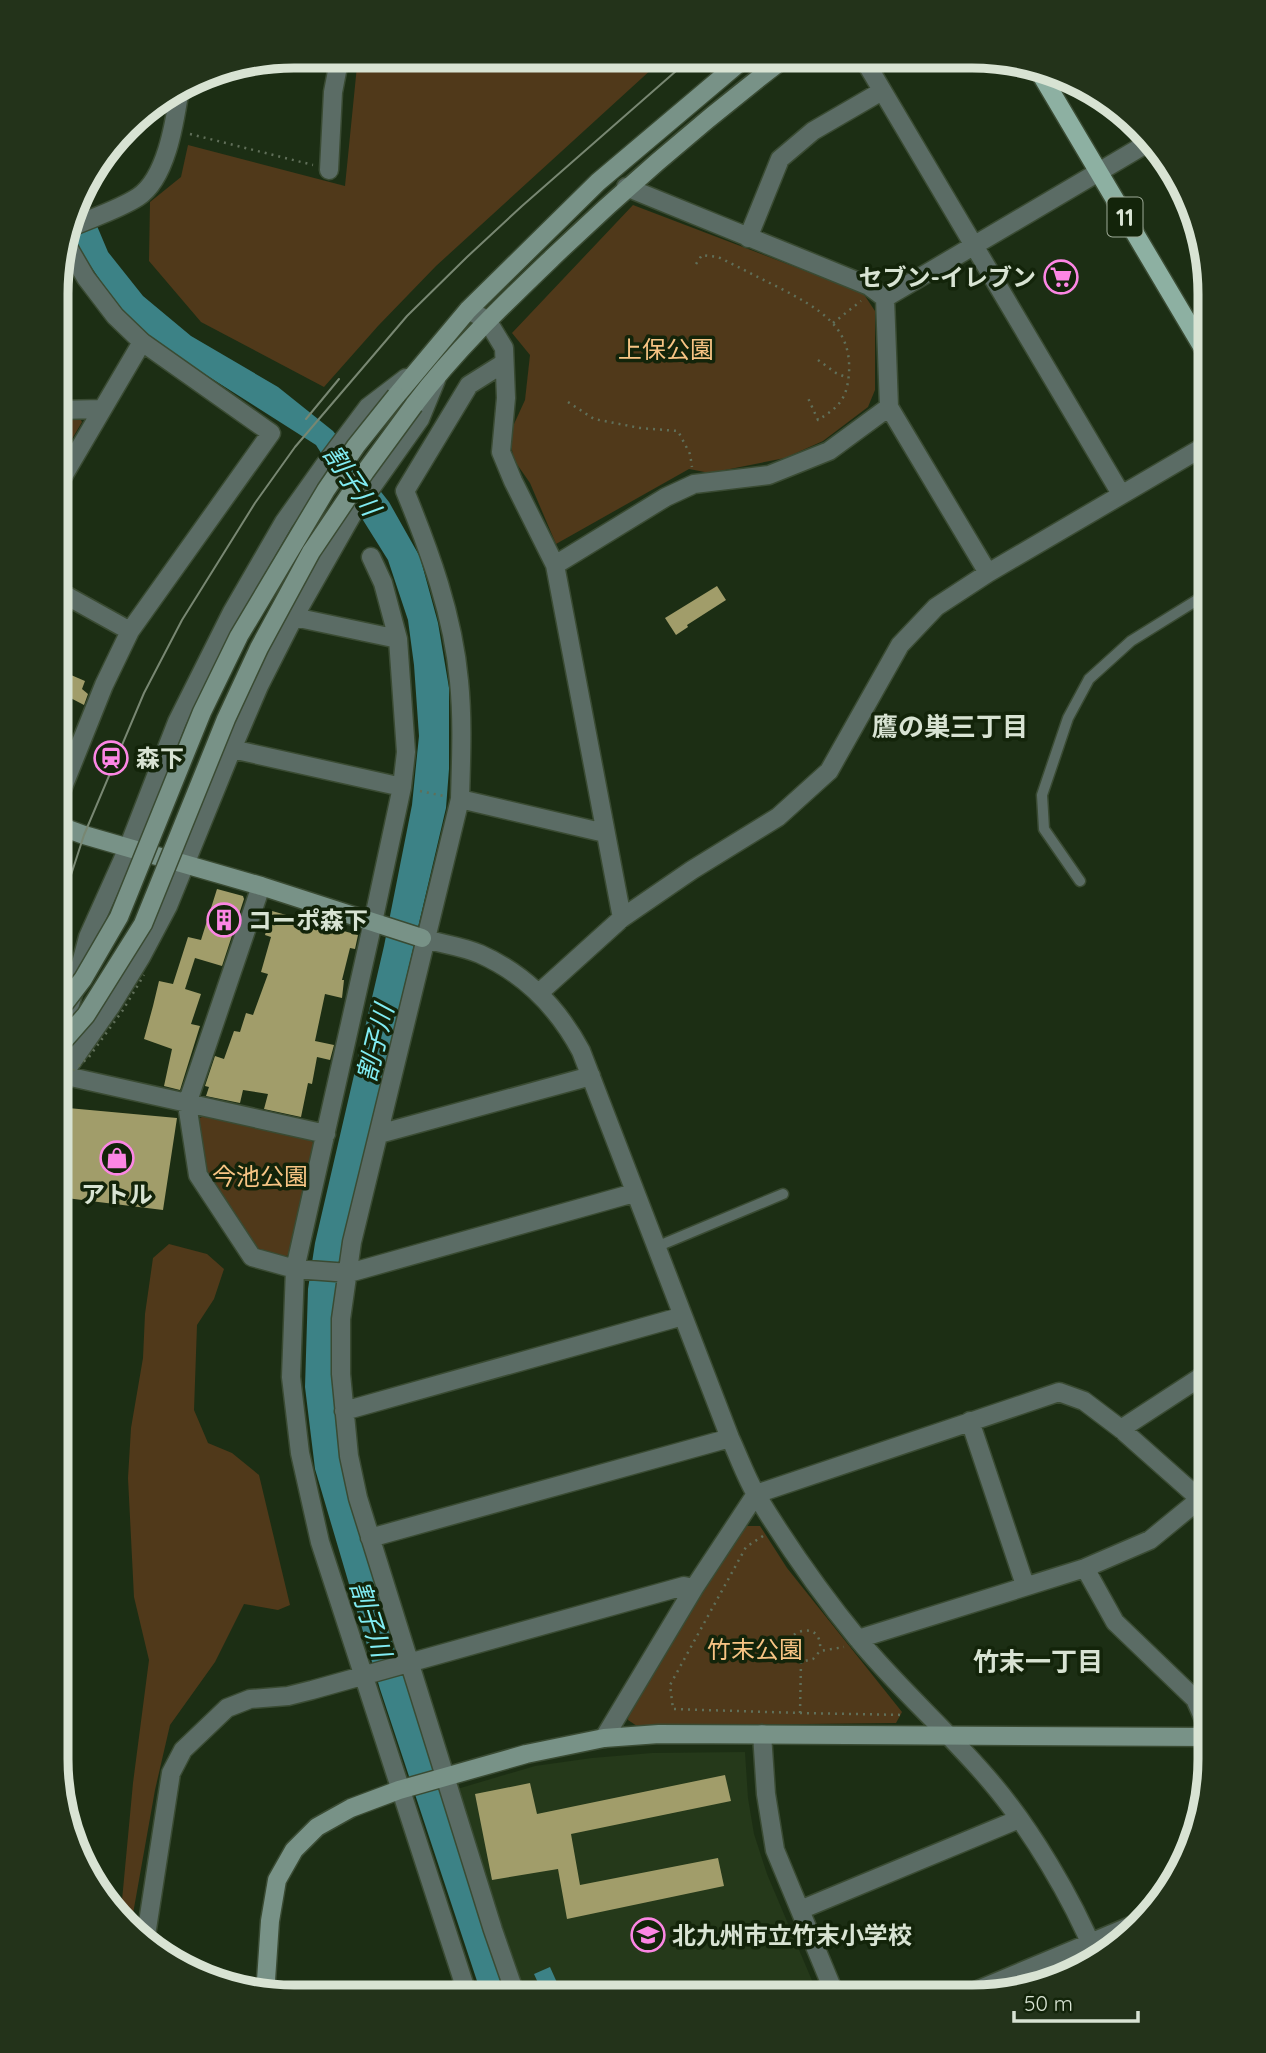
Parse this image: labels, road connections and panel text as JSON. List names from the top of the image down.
{
  "streets": {
    "main road": ["11"]
  },
  "districts": ["鷹の巣三丁目", "竹末一丁目"],
  "water": ["割子川"],
  "parks": ["上保公園", "今池公園", "竹末公園"],
  "places": {
    "supermarket": ["セブン-イレブン"],
    "station": ["森下"],
    "building": ["コーポ森下"],
    "shop": ["アトル"],
    "school or university": ["北九州市立竹末小学校"]
  },
  "scale_bar": "50 m"
}
